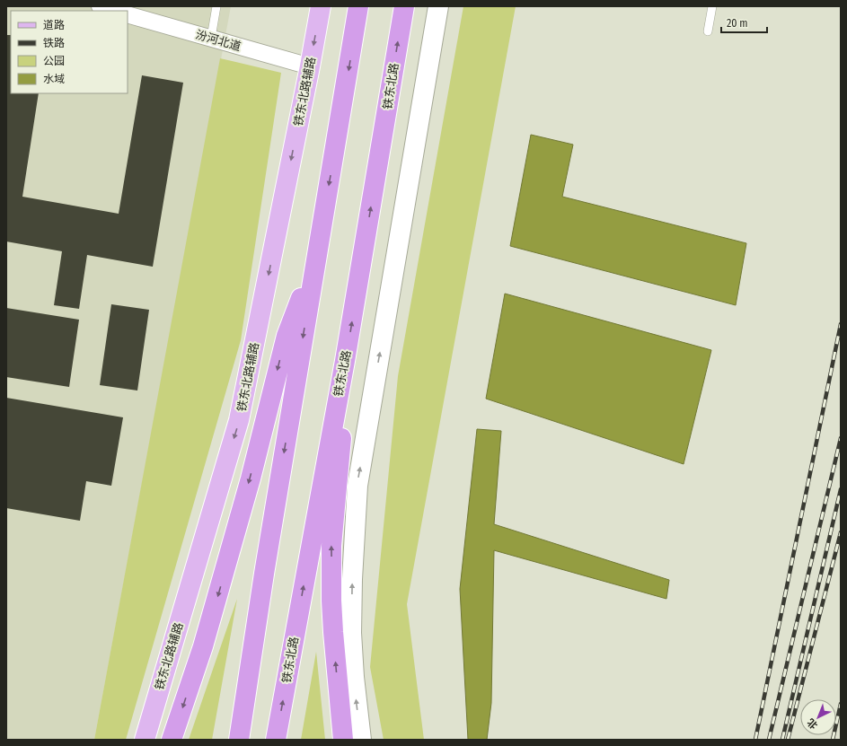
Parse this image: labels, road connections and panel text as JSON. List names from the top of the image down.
{
  "streets": {
    "highway": ["铁东北路"],
    "main road": ["铁东北路辅路"],
    "street": ["汾河北道"]
  },
  "crossings": [
    ["汾河北道", "铁东北路辅路"]
  ],
  "one_way": ["铁东北路辅路"],
  "legend": [
    "道路",
    "铁路",
    "公园",
    "水域"
  ],
  "scale_bar": "20 m",
  "north": "bottom left"
}
